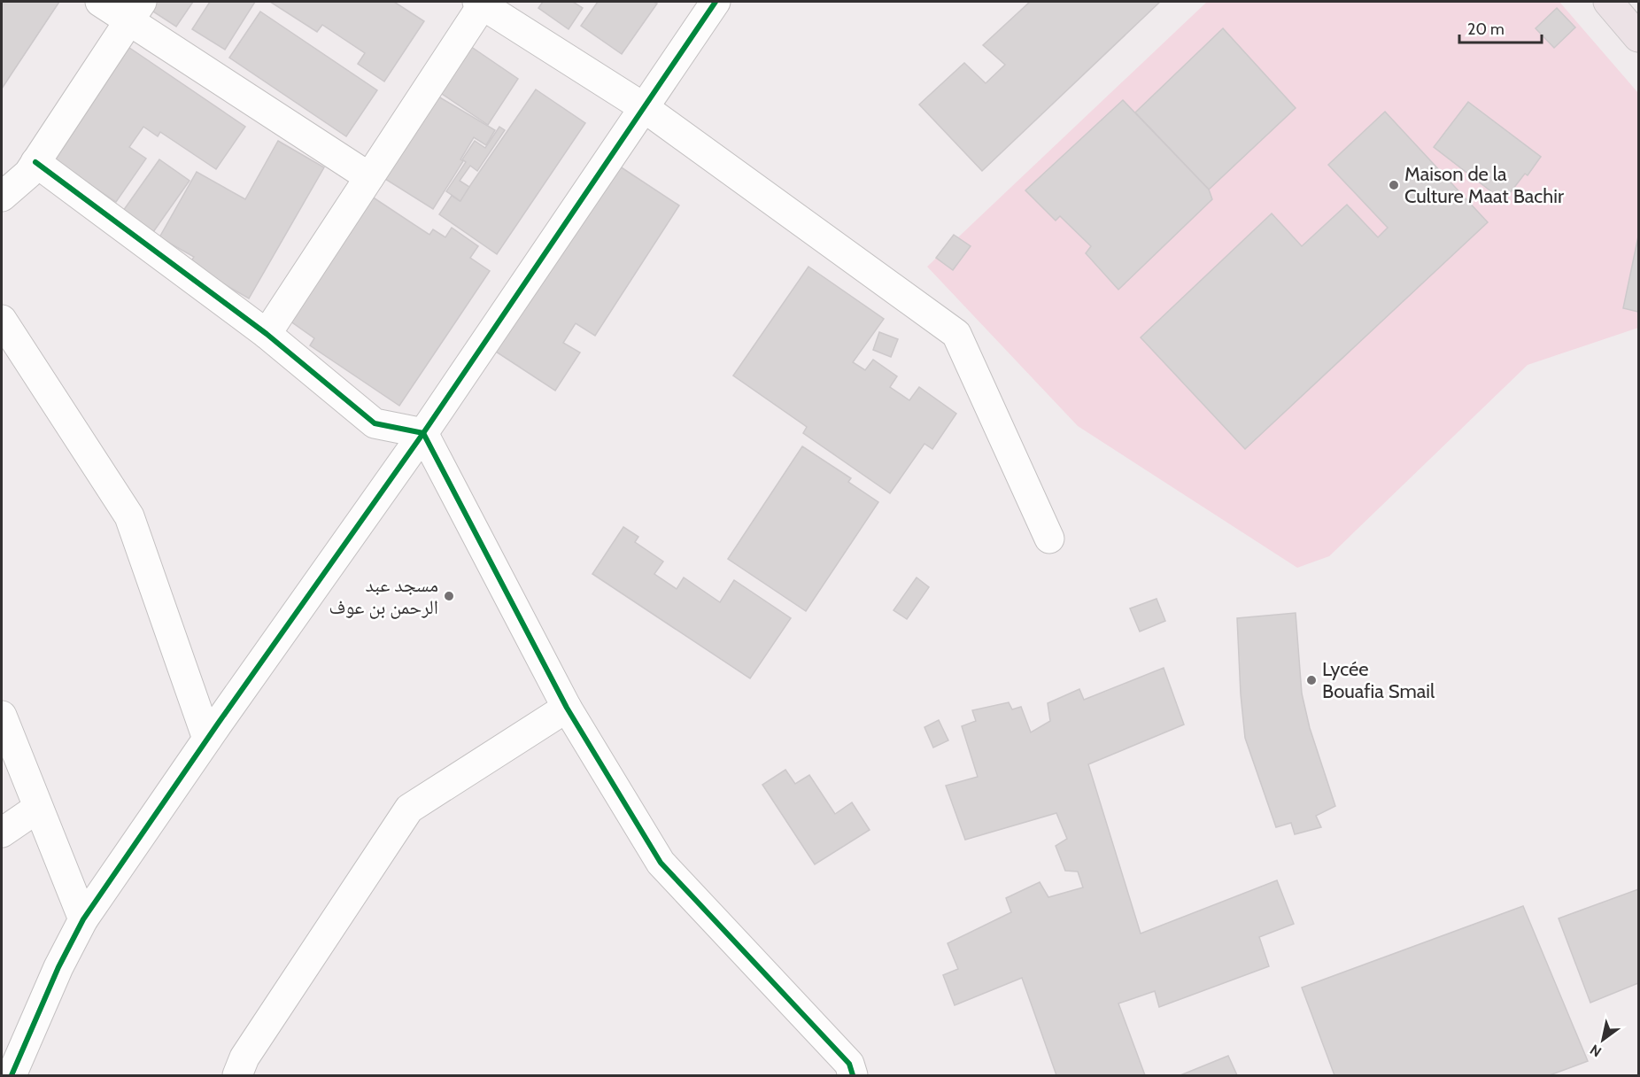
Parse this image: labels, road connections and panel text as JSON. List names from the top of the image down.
{
  "places": ["Maison de la Culture Maat Bachir", "مسجد عبد الرحمن بن عوف", "Lycée Bouafia Smail"],
  "scale_bar": "20 m",
  "north": "bottom left"
}
